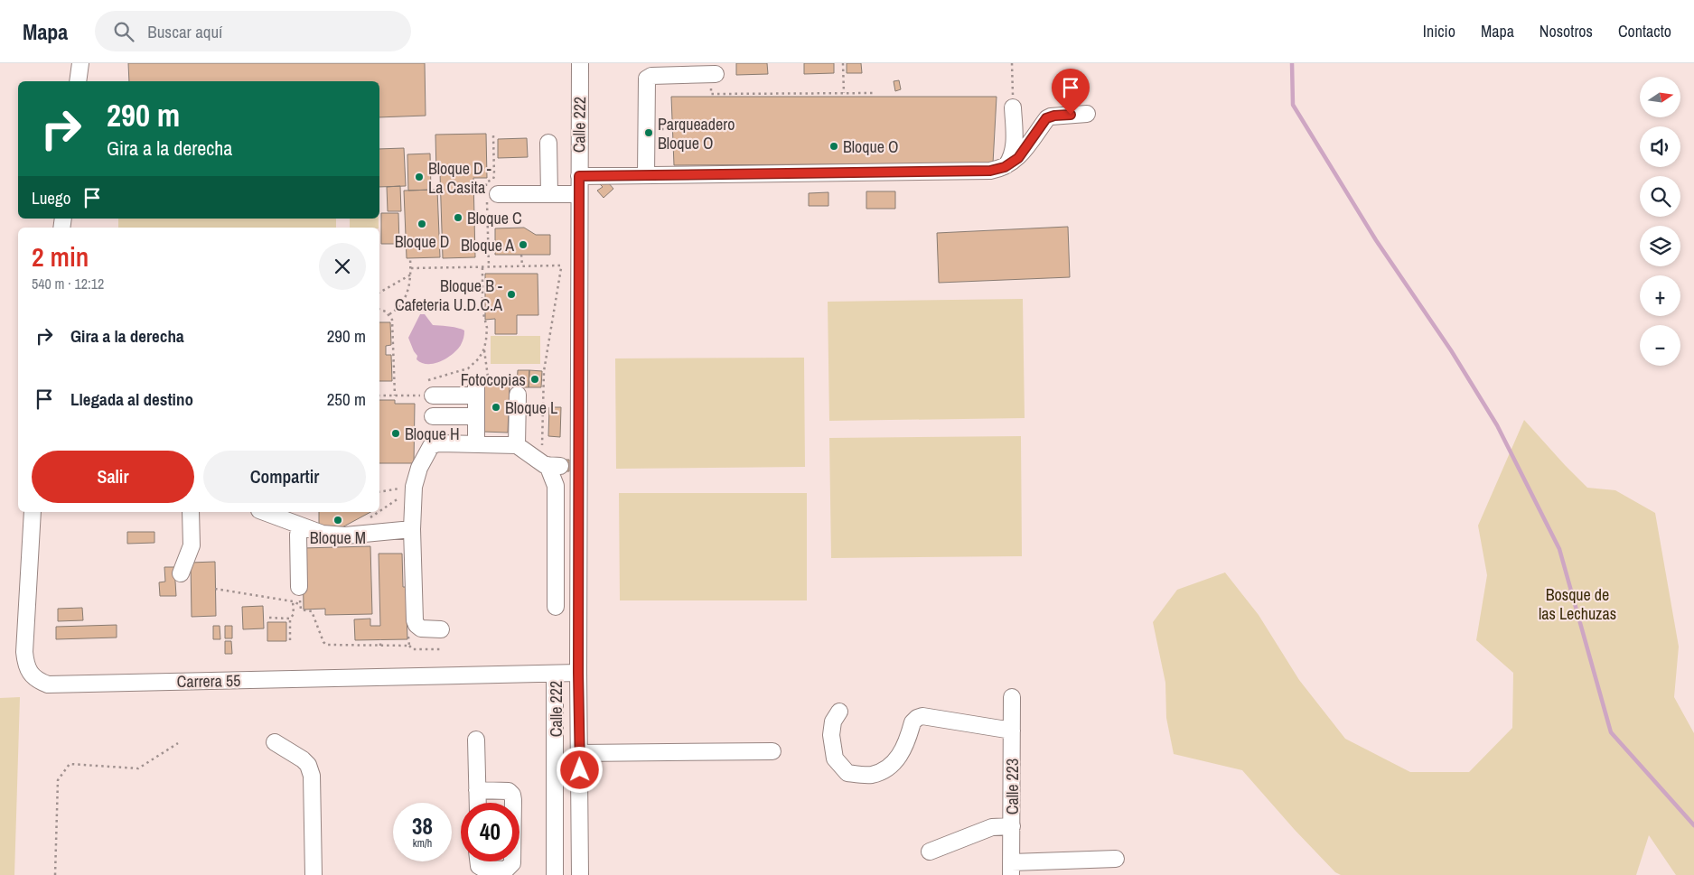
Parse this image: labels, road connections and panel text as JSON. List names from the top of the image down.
{
  "streets": {
    "street": ["Calle 222", "Carrera 55", "Calle 223"]
  },
  "crossings": [
    ["Calle 222", "Carrera 55"]
  ],
  "parks": ["Bosque de las Lechuzas"],
  "places": [
    "Parqueadero Bloque O",
    "Bloque O",
    "Bloque D - La Casita",
    "Bloque C",
    "Bloque D",
    "Bloque A",
    "Bloque B - Cafeteria U.D.C.A",
    "Fotocopias",
    "Bloque L",
    "Bloque H",
    "Bloque M"
  ],
  "north": "right",
  "page": {
    "header": "Mapa",
    "search": "Buscar aquí",
    "nav": [
      "Inicio",
      "Mapa",
      "Nosotros",
      "Contacto"
    ],
    "map_buttons": ["+", "−"],
    "turn": ["290 m", "Gira a la derecha"],
    "then": "Luego",
    "heading": ["2 min", "540 m · 12:12"],
    "list": [
      {
        "name": "Gira a la derecha",
        "value": "290 m"
      },
      {
        "name": "Llegada al destino",
        "value": "250 m"
      }
    ],
    "buttons": ["Salir", "Compartir"],
    "speed": "38 km/h",
    "limit": "40"
  }
}
